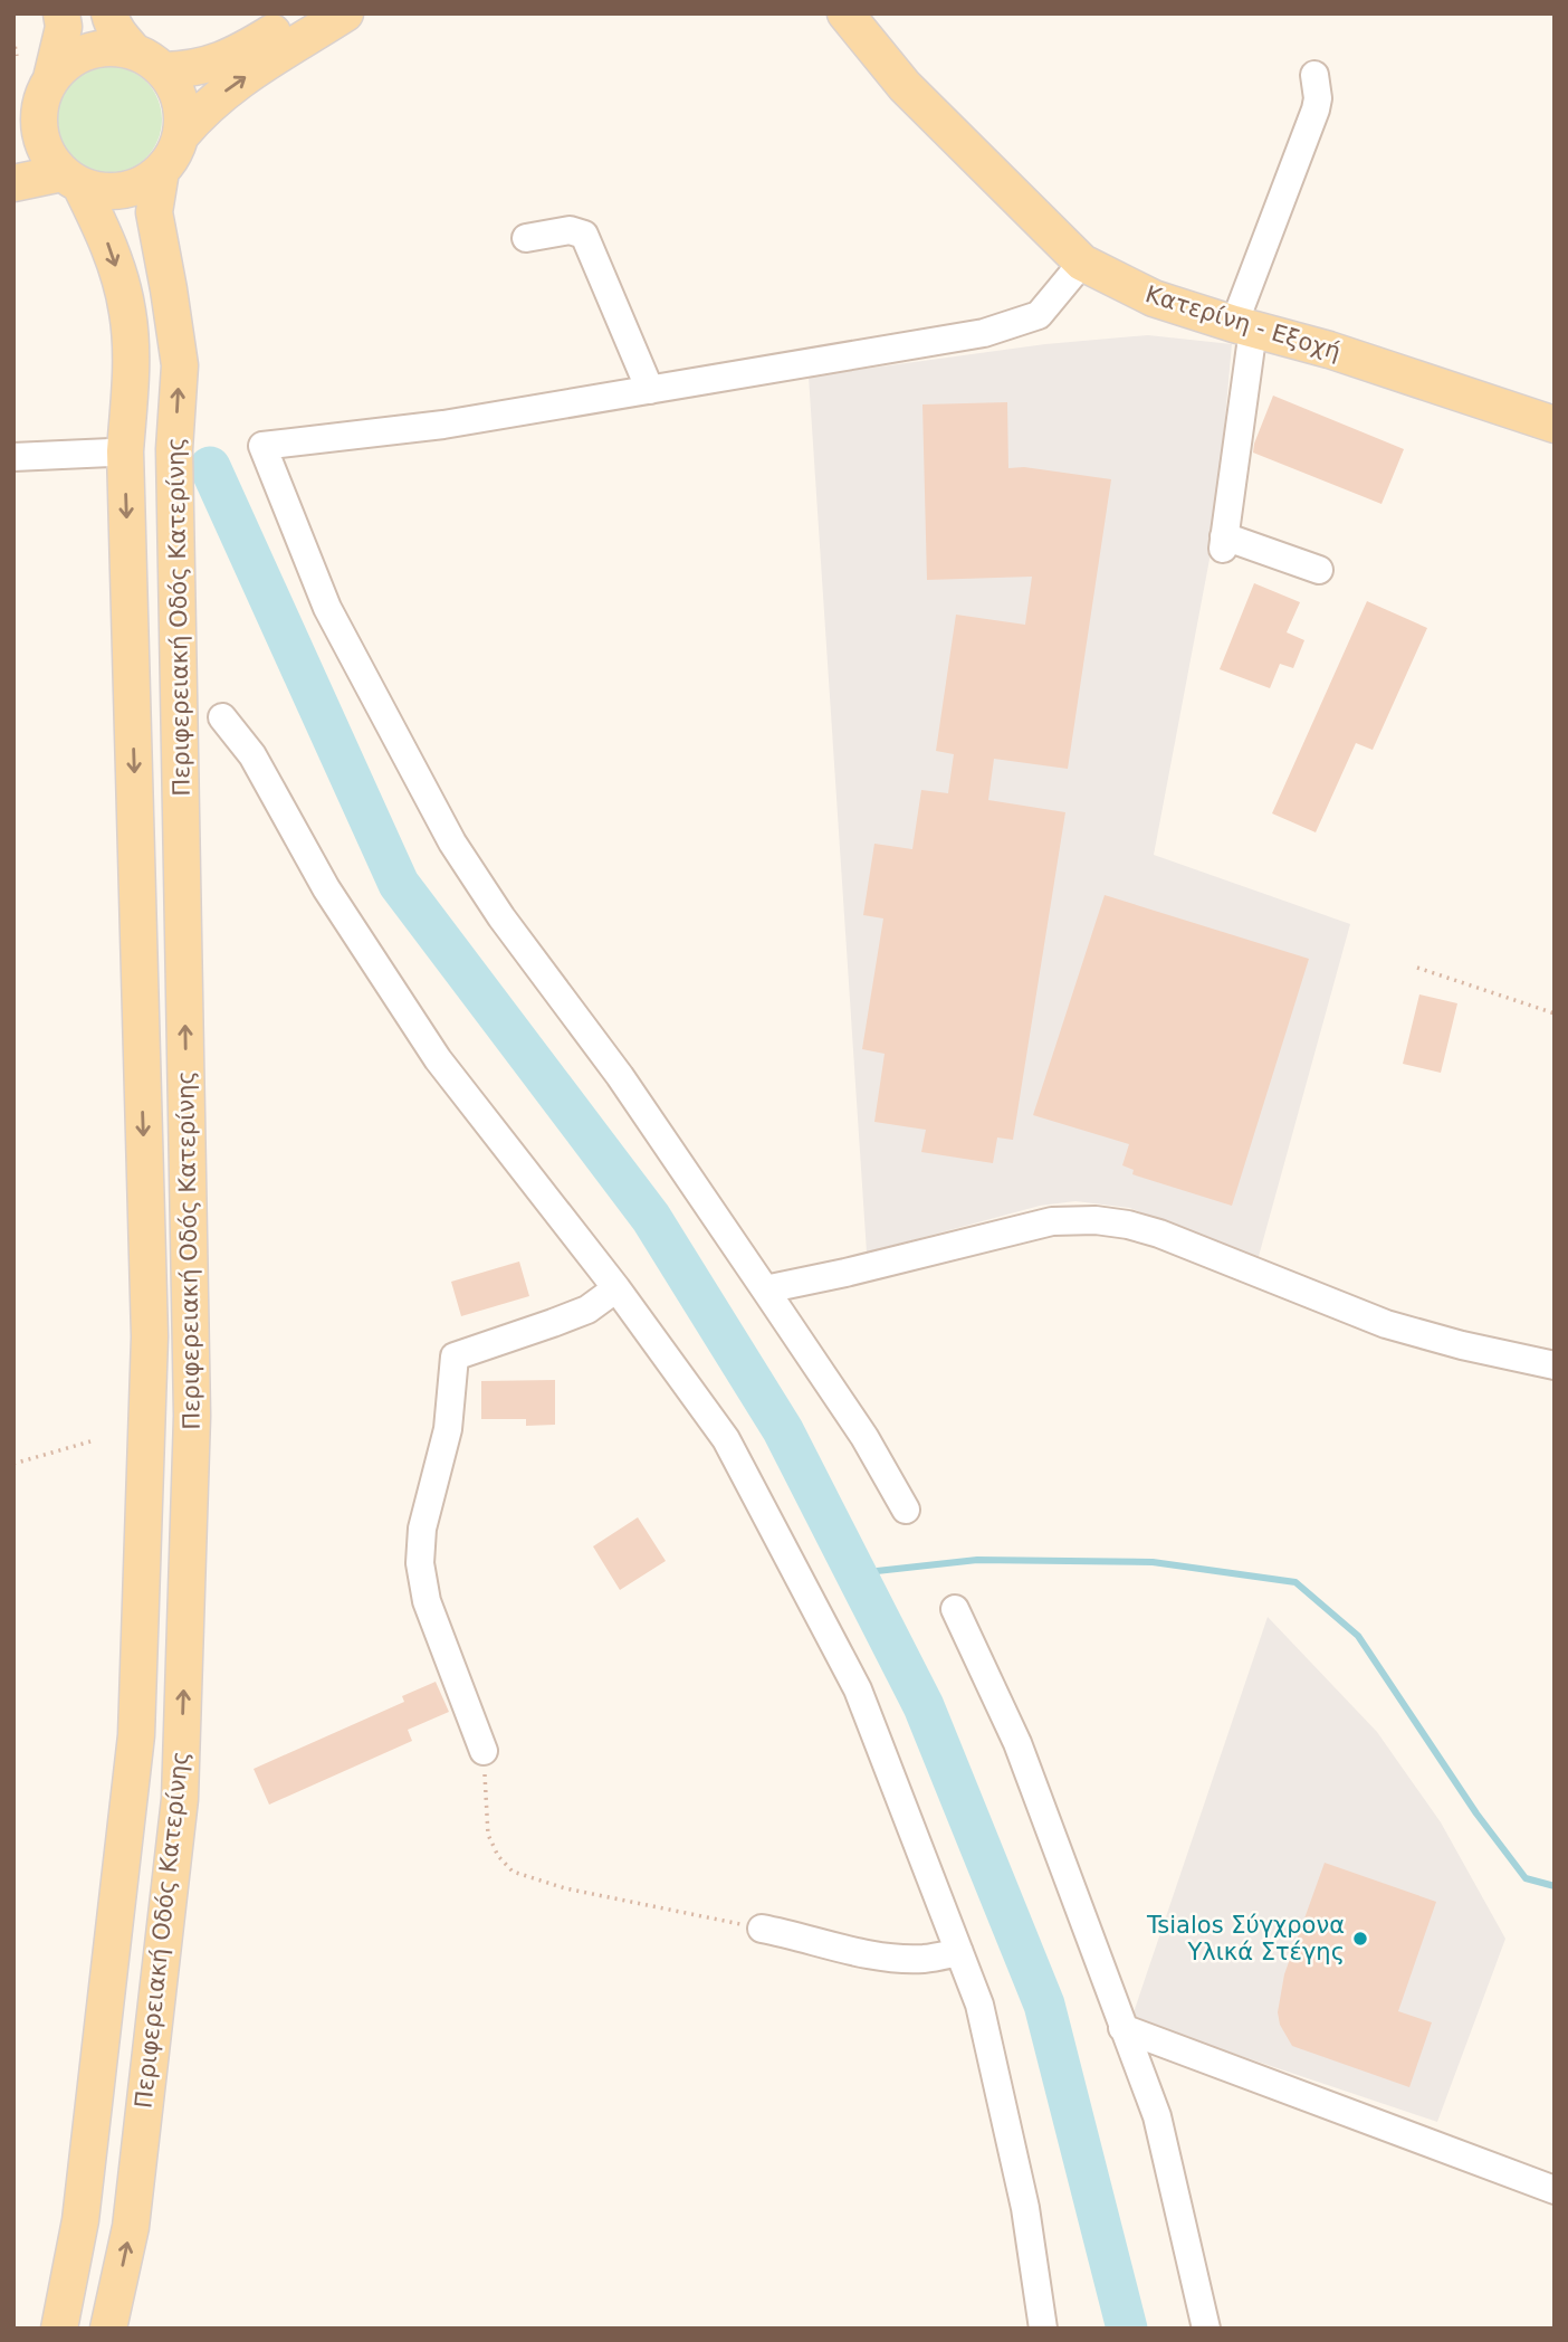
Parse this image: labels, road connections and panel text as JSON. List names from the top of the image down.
{
  "streets": {
    "main road": ["Κατερίνη - Εξοχή", "Περιφερειακή Οδός Κατερίνης"]
  },
  "places": ["Tsialos Σύγχρονα Υλικά Στέγης"]
}
